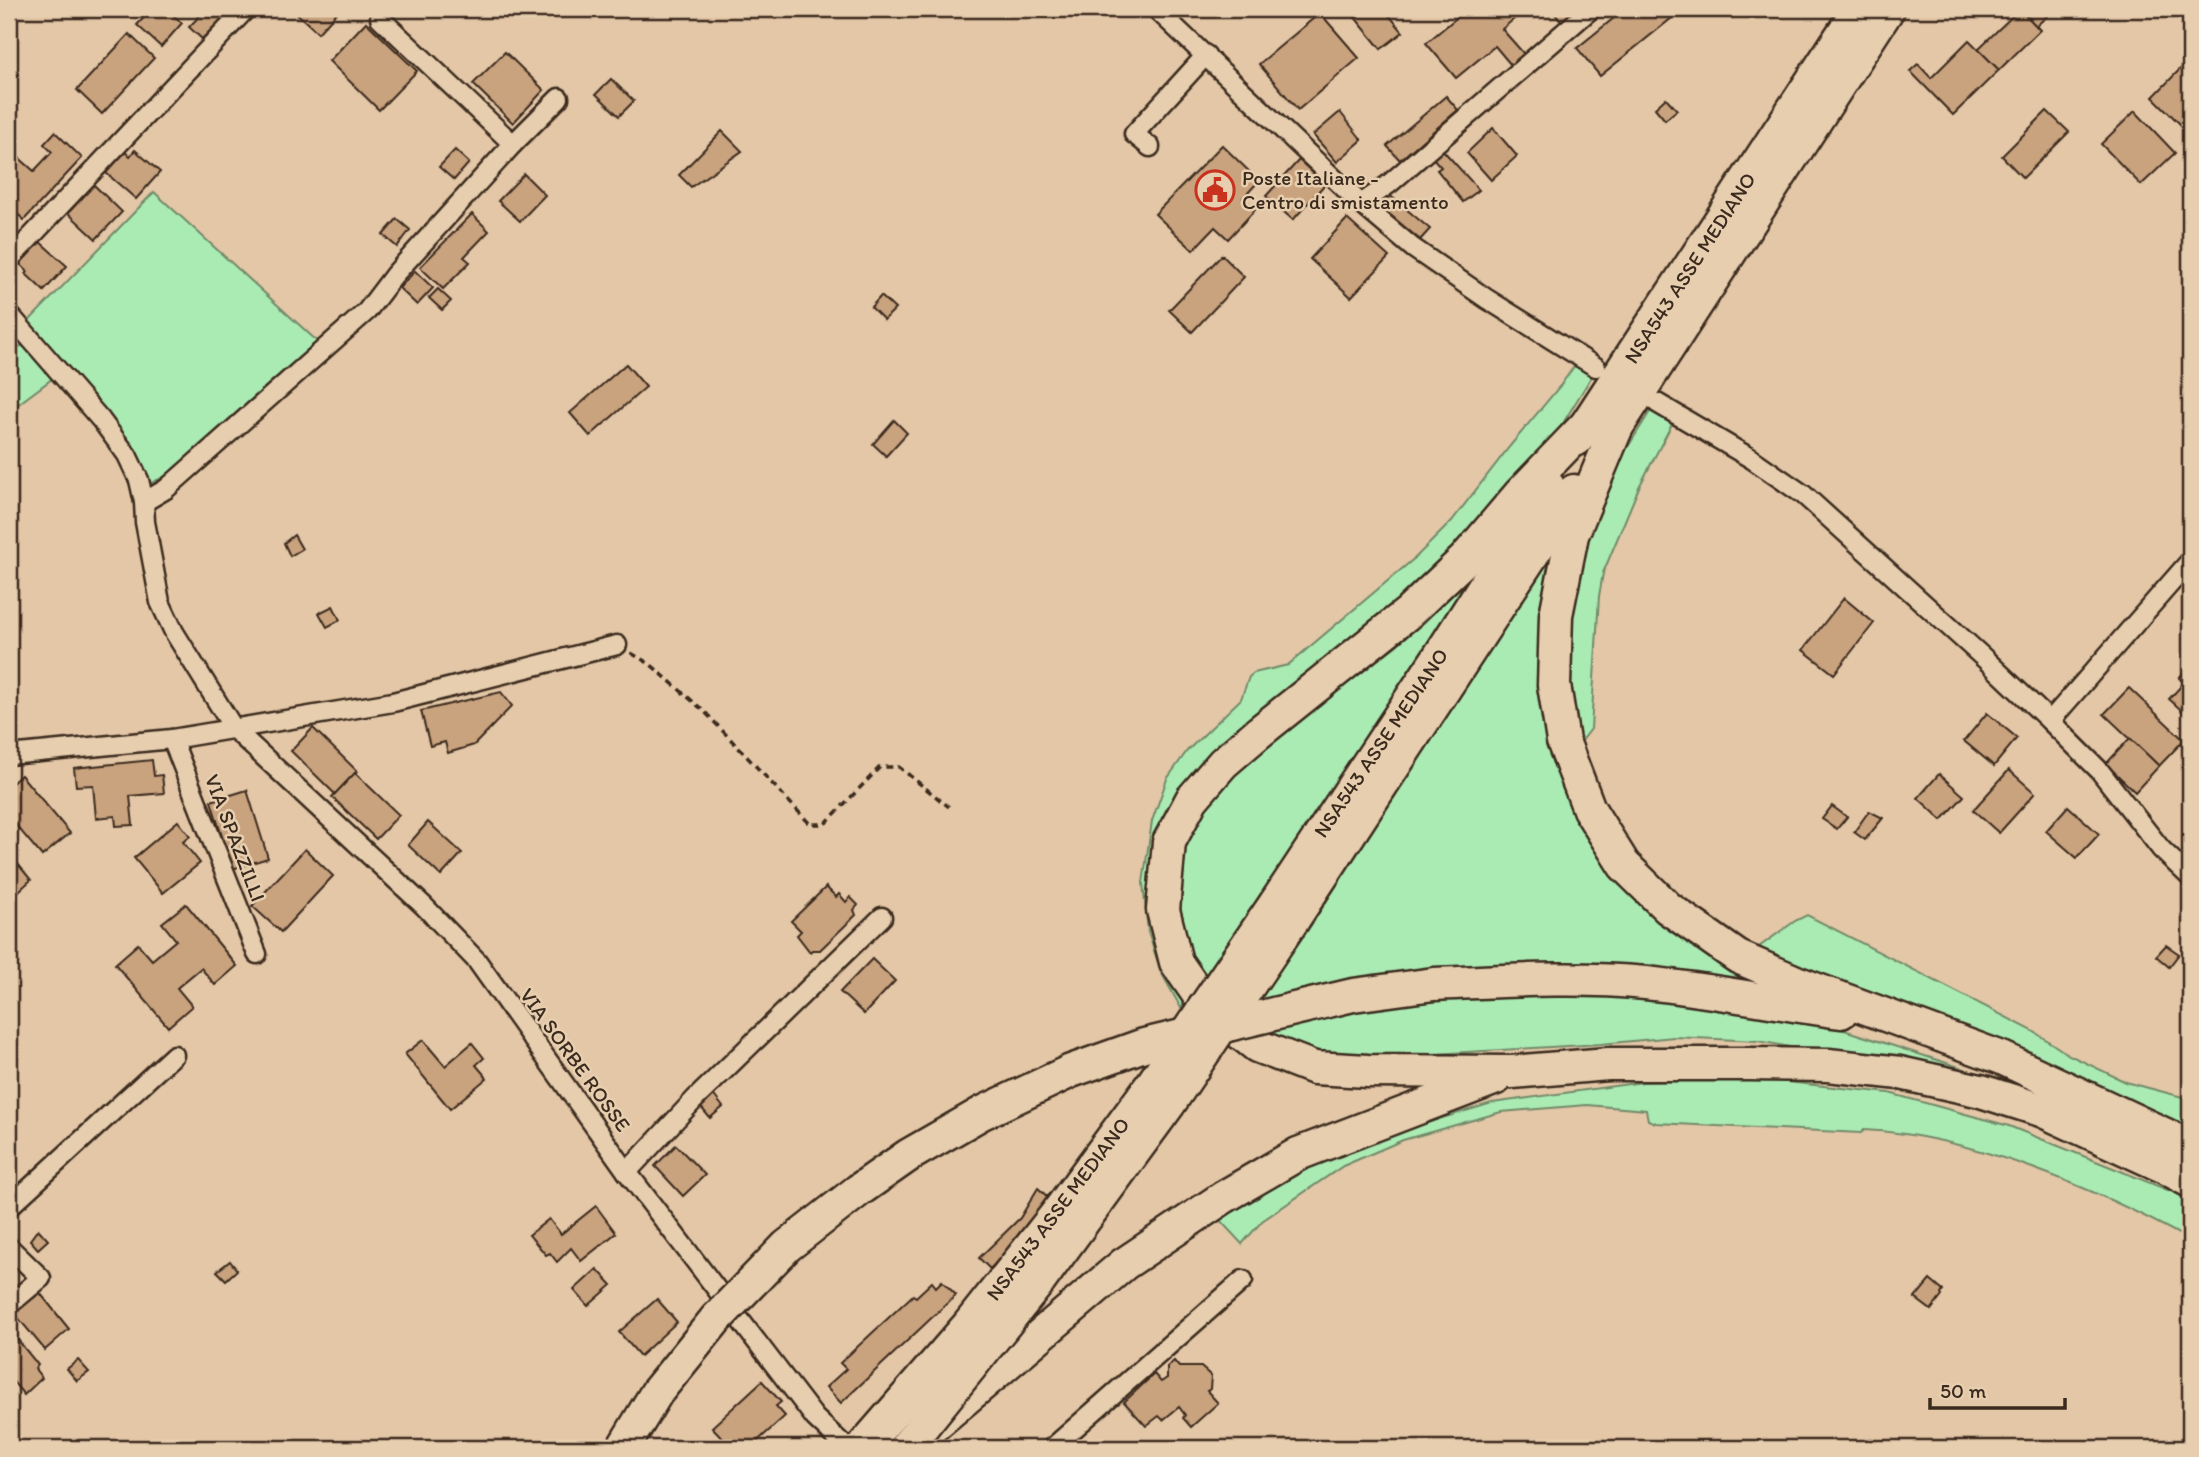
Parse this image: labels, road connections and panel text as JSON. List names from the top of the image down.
{
  "streets": {
    "highway": ["NSA543 ASSE MEDIANO"],
    "street": ["VIA SPAZZILLI", "VIA SORBE ROSSE"]
  },
  "places": {
    "public building": ["Poste Italiane - Centro di smistamento"]
  },
  "scale_bar": "50 m"
}
